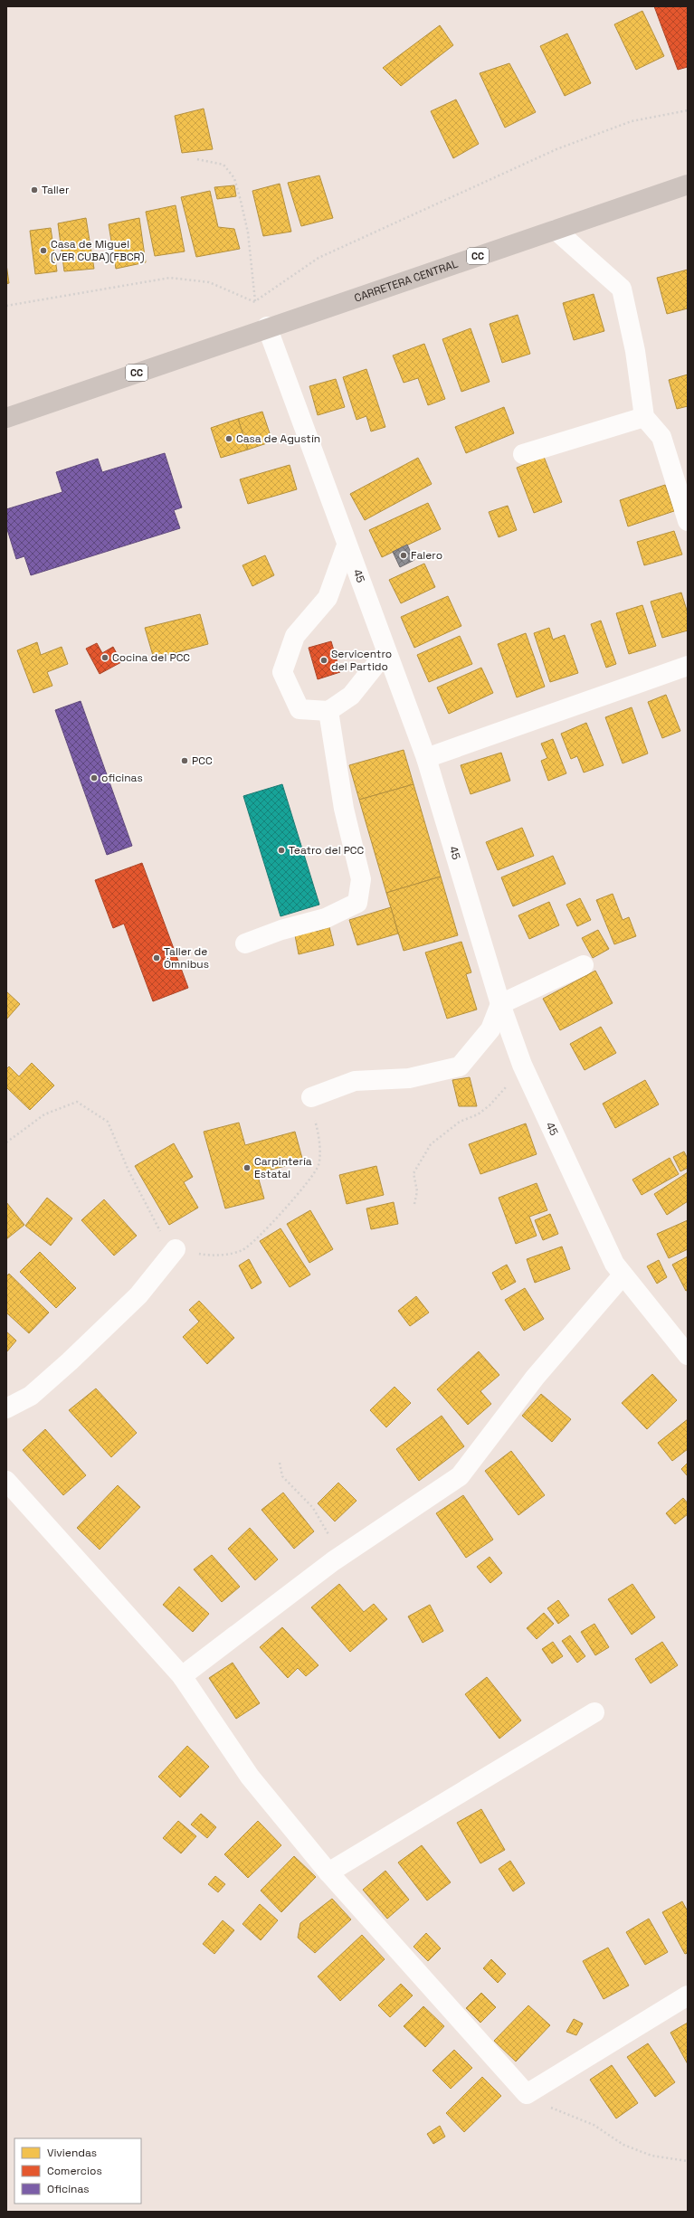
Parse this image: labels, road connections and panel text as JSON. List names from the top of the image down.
{
  "streets": {
    "main road": ["CC", "CARRETERA CENTRAL"],
    "street": ["45"]
  },
  "crossings": [
    ["CC", "CARRETERA CENTRAL"],
    ["CC", "45"],
    ["CARRETERA CENTRAL", "45"]
  ],
  "places": [
    "Taller",
    "Casa de Miguel (VER CUBA)(FBCR)",
    "Casa de Agustín",
    "Falero",
    "Cocina del PCC",
    "Servicentro del Partido",
    "PCC",
    "oficinas",
    "Teatro del PCC",
    "Taller de Ómnibus",
    "Carpintería Estatal"
  ],
  "legend": ["Viviendas", "Comercios", "Oficinas"]
}
